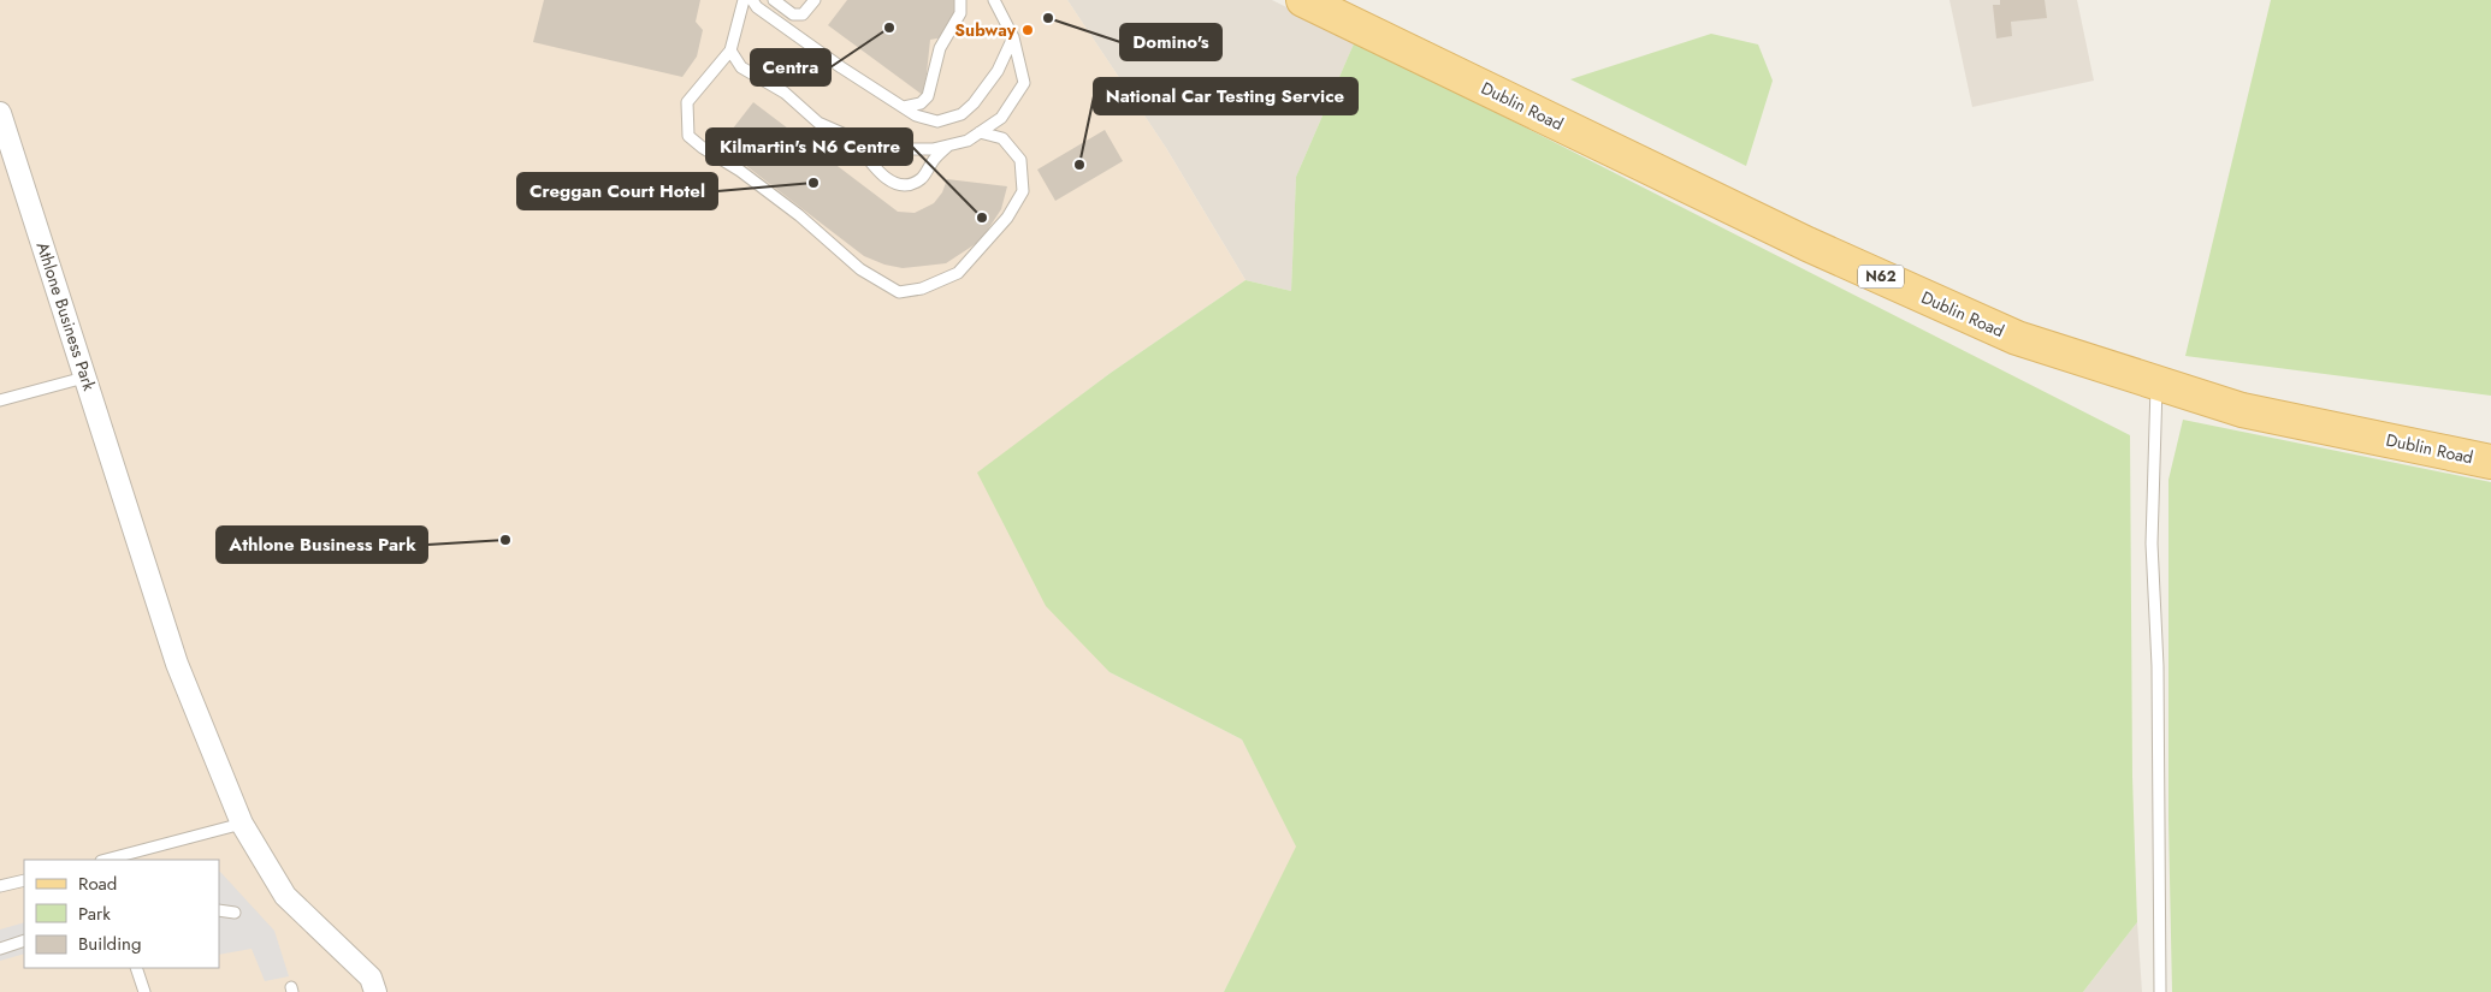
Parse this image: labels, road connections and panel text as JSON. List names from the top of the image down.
{
  "streets": {
    "main road": ["Dublin Road", "N62"],
    "street": ["Athlone Business Park"]
  },
  "places": [
    "Domino's",
    "Centra",
    "Subway",
    "National Car Testing Service",
    "Creggan Court Hotel",
    "Kilmartin's N6 Centre",
    "Athlone Business Park"
  ],
  "legend": ["Road", "Park", "Building"]
}
